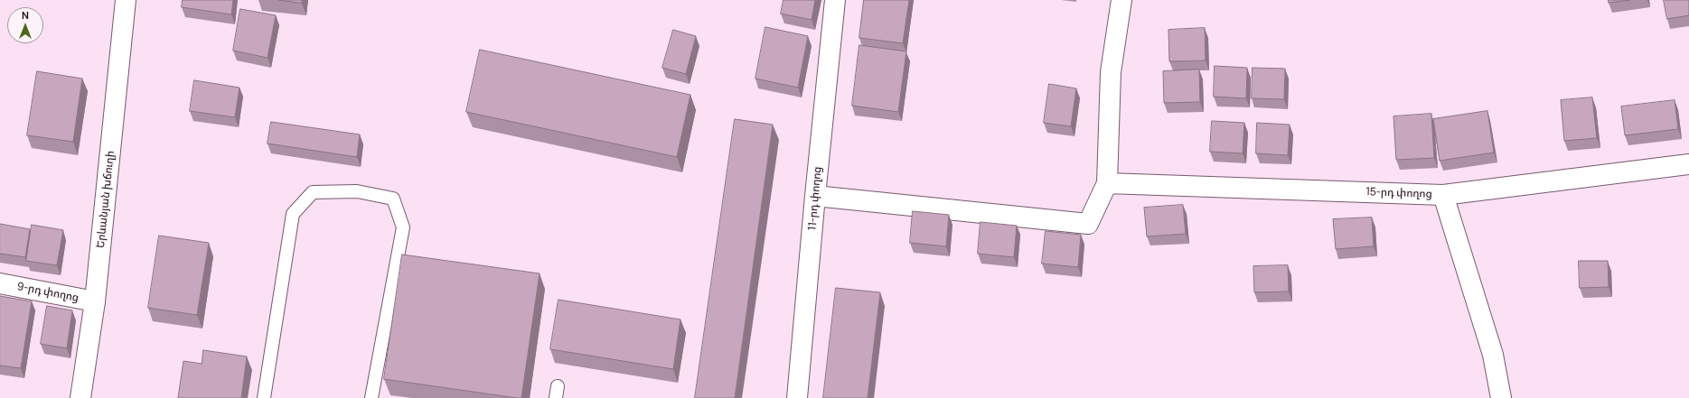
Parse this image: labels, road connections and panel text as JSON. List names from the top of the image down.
{
  "streets": {
    "street": [
      "15-րդ փողոց",
      "11-րդ փողոց",
      "Երևանյան խճուղի",
      "9-րդ փողոց"
    ]
  },
  "crossings": [
    ["Երևանյան խճուղի", "9-րդ փողոց"]
  ],
  "north": "top"
}
